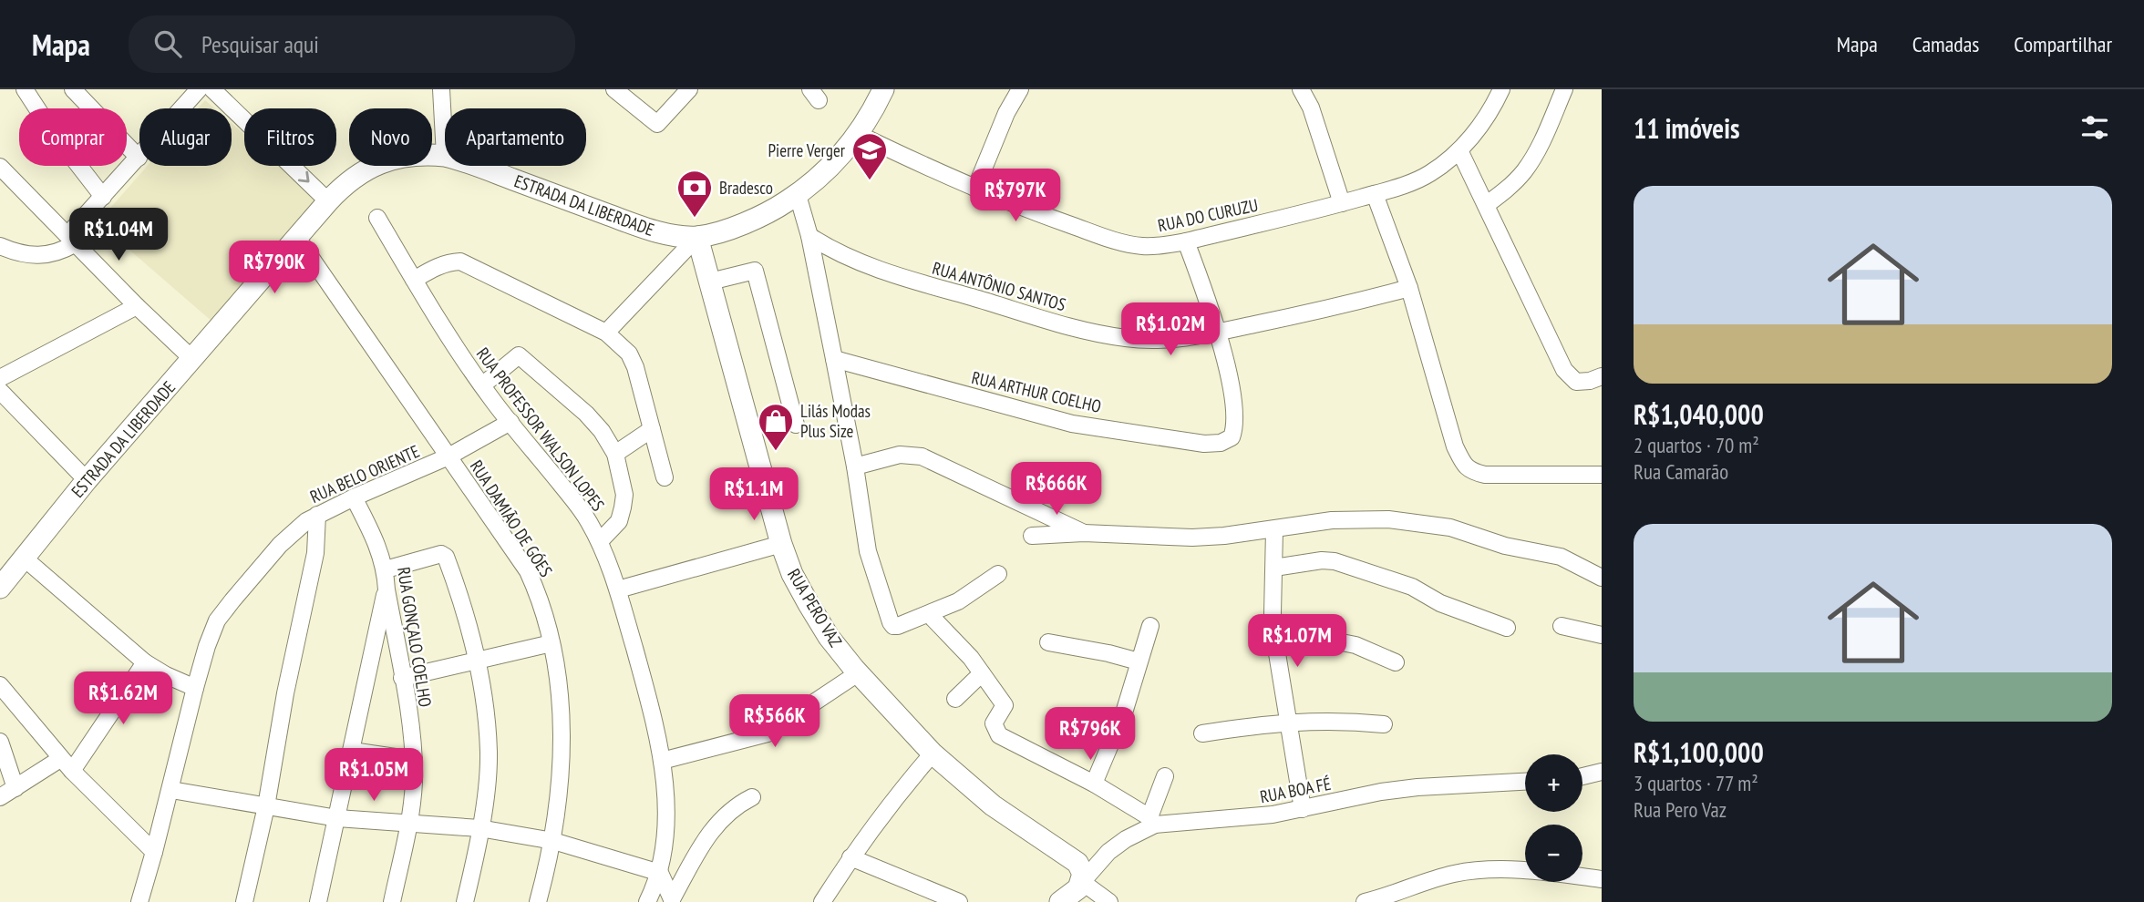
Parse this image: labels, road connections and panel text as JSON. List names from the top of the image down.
{
  "streets": {
    "main road": ["ESTRADA DA LIBERDADE", "RUA PERO VAZ"],
    "street": [
      "RUA DO CURUZU",
      "RUA ANTÔNIO SANTOS",
      "RUA ARTHUR COELHO",
      "RUA PROFESSOR WALSON LOPES",
      "RUA BELO ORIENTE",
      "RUA DAMIÃO DE GÓES",
      "RUA GONÇALO COELHO",
      "RUA BOA FÉ"
    ]
  },
  "crossings": [
    ["ESTRADA DA LIBERDADE", "RUA DO CURUZU"],
    ["ESTRADA DA LIBERDADE", "RUA DAMIÃO DE GÓES"],
    ["ESTRADA DA LIBERDADE", "RUA PERO VAZ"],
    ["RUA ANTÔNIO SANTOS", "RUA ARTHUR COELHO"],
    ["RUA PROFESSOR WALSON LOPES", "RUA BELO ORIENTE"],
    ["RUA BELO ORIENTE", "RUA DAMIÃO DE GÓES"],
    ["RUA BELO ORIENTE", "RUA GONÇALO COELHO"],
    ["RUA PERO VAZ", "RUA BOA FÉ"]
  ],
  "places": {
    "school or university": ["Pierre Verger"],
    "bank": ["Bradesco"],
    "shop": ["Lilás Modas Plus Size"]
  },
  "page": {
    "header": "Mapa",
    "search": "Pesquisar aqui",
    "nav": ["Mapa", "Camadas", "Compartilhar"],
    "heading": "11 imóveis",
    "chip": [
      "Comprar",
      "Alugar",
      "Filtros",
      "Novo",
      "Apartamento"
    ],
    "list": [
      {
        "name": "R$1,040,000",
        "note": "2 quartos · 70 m² · Rua Camarão"
      },
      {
        "name": "R$1,100,000",
        "note": "3 quartos · 77 m² · Rua Pero Vaz"
      }
    ],
    "price": [
      "R$797K",
      "R$1.04M",
      "R$790K",
      "R$1.02M",
      "R$666K",
      "R$1.1M",
      "R$1.07M",
      "R$1.62M",
      "R$566K",
      "R$796K",
      "R$1.05M"
    ],
    "map_buttons": ["+", "−"]
  }
}
